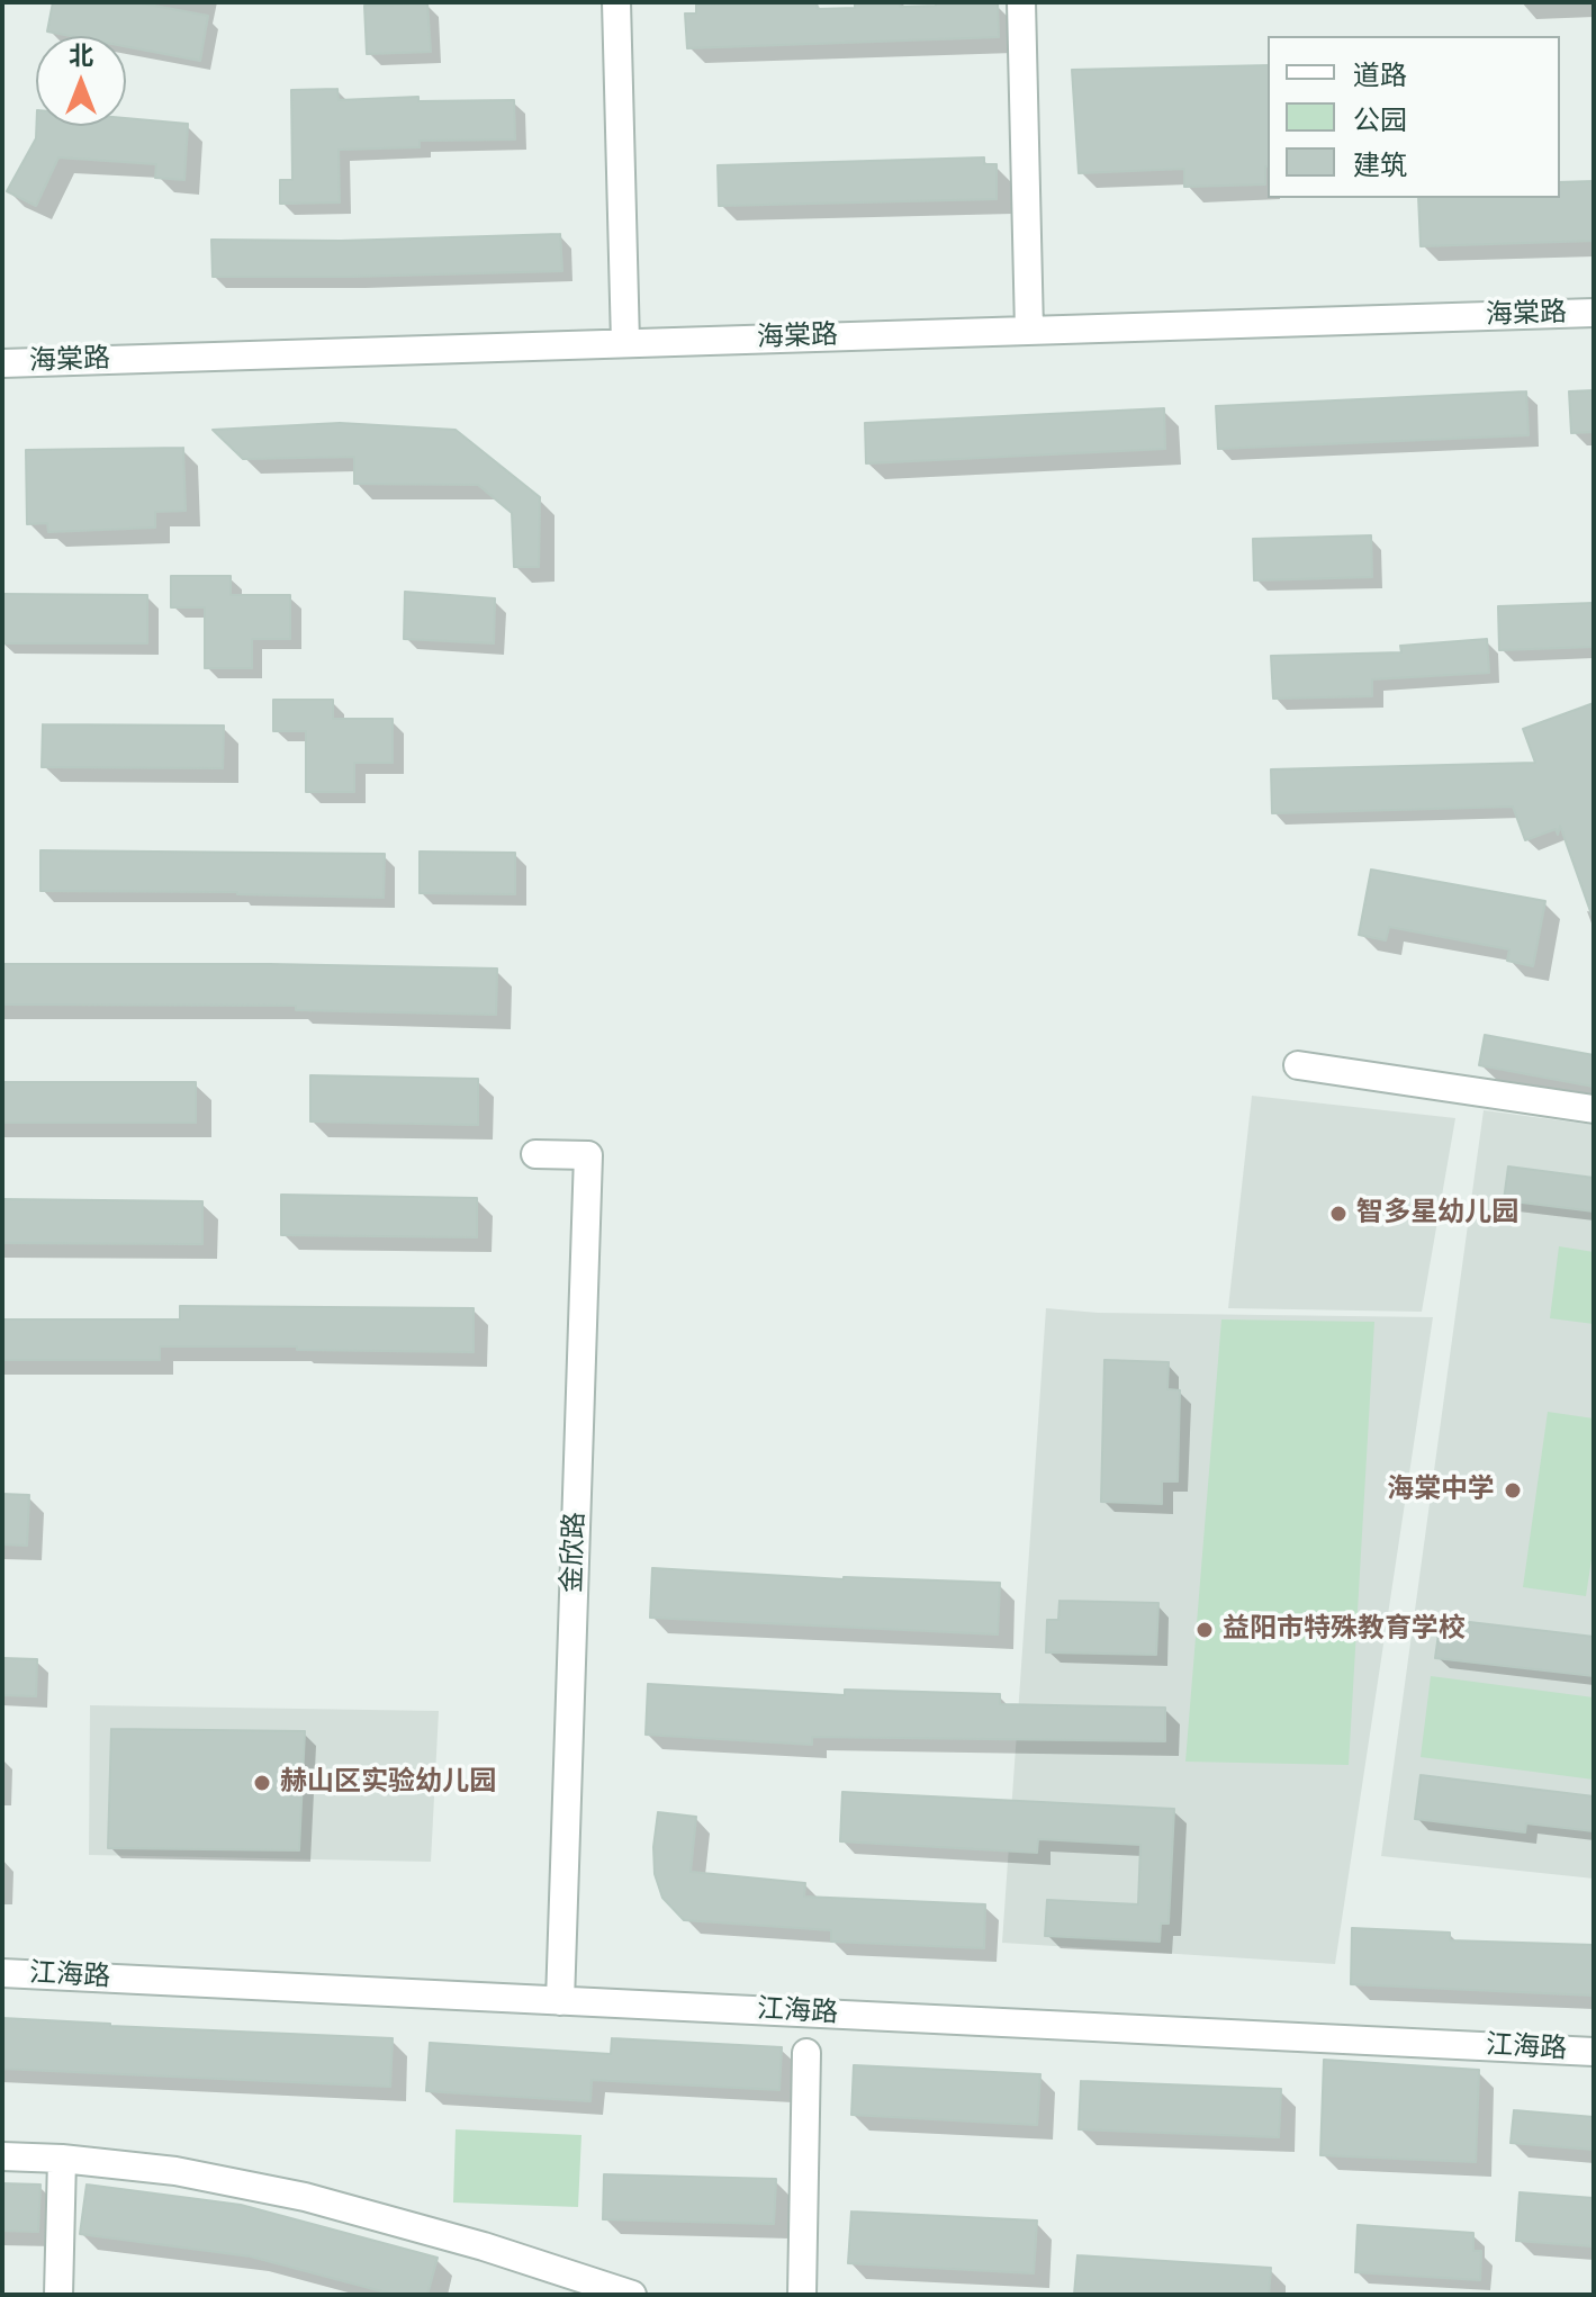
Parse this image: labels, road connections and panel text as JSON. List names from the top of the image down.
{
  "streets": {
    "street": ["海棠路", "金欣路", "江海路"]
  },
  "crossings": [
    ["金欣路", "江海路"]
  ],
  "places": [
    "智多星幼儿园",
    "海棠中学",
    "益阳市特殊教育学校",
    "赫山区实验幼儿园"
  ],
  "legend": ["道路", "公园", "建筑"],
  "north": "top"
}
